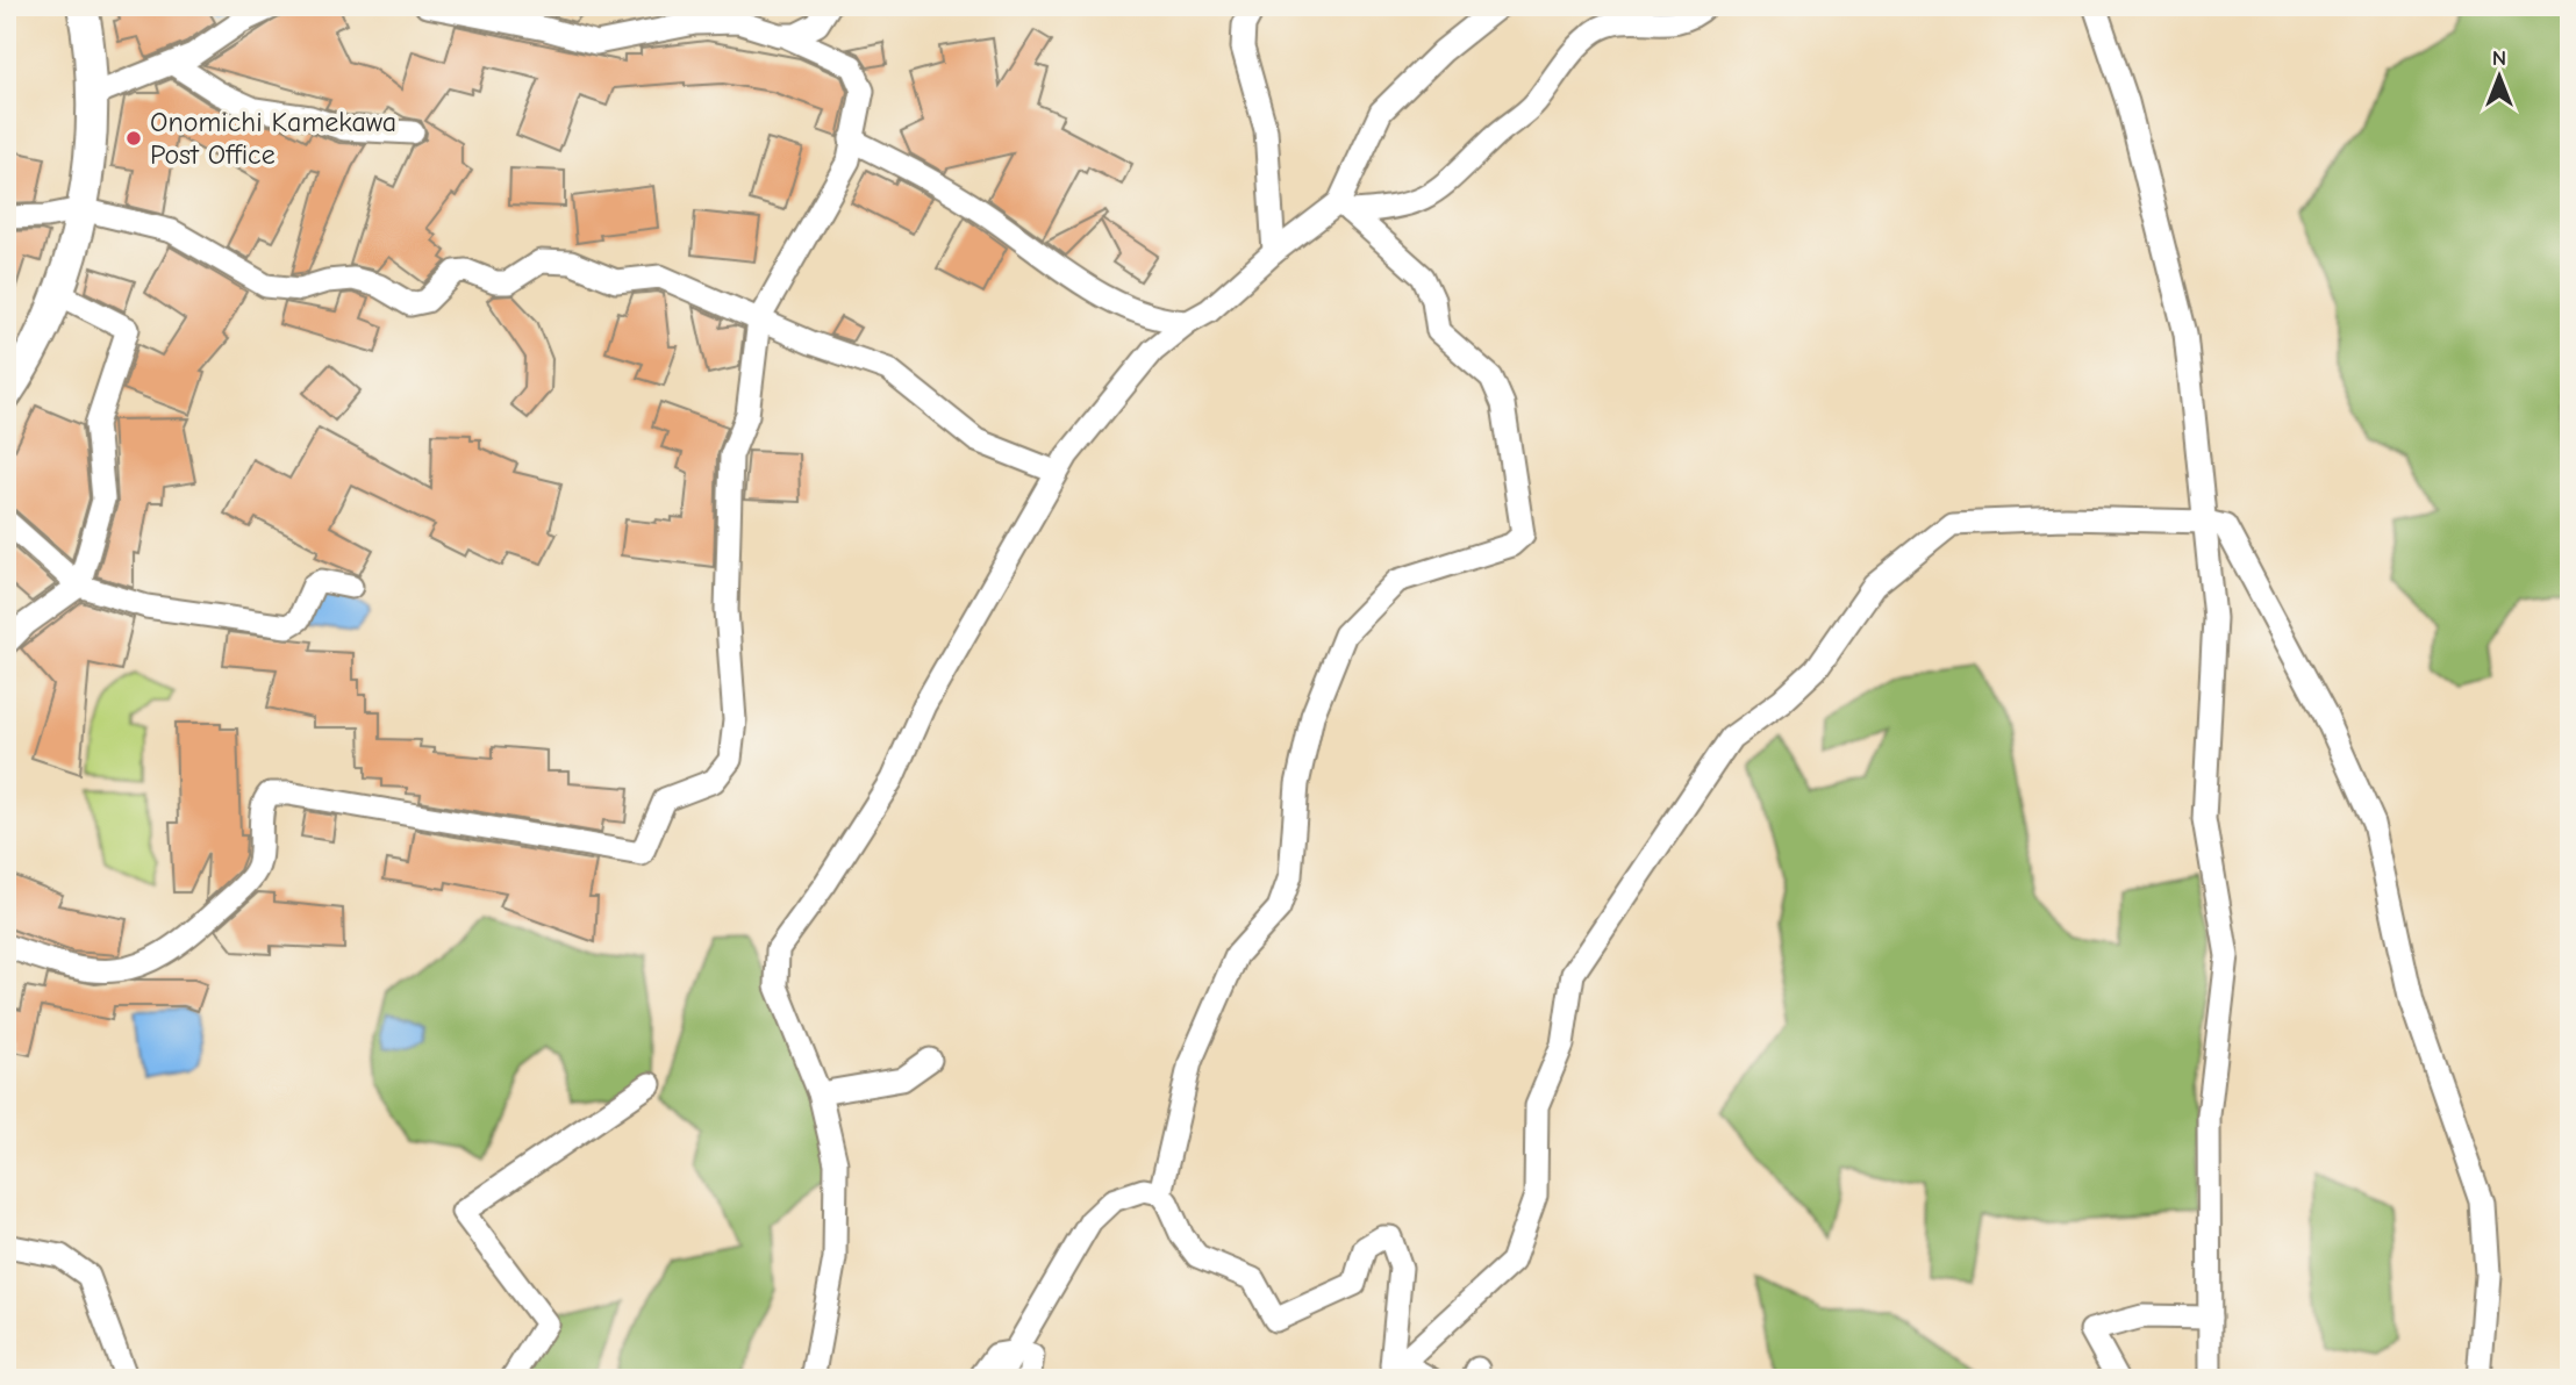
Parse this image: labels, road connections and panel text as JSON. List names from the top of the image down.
{
  "places": ["Onomichi Kamekawa Post Office"],
  "north": "top"
}
